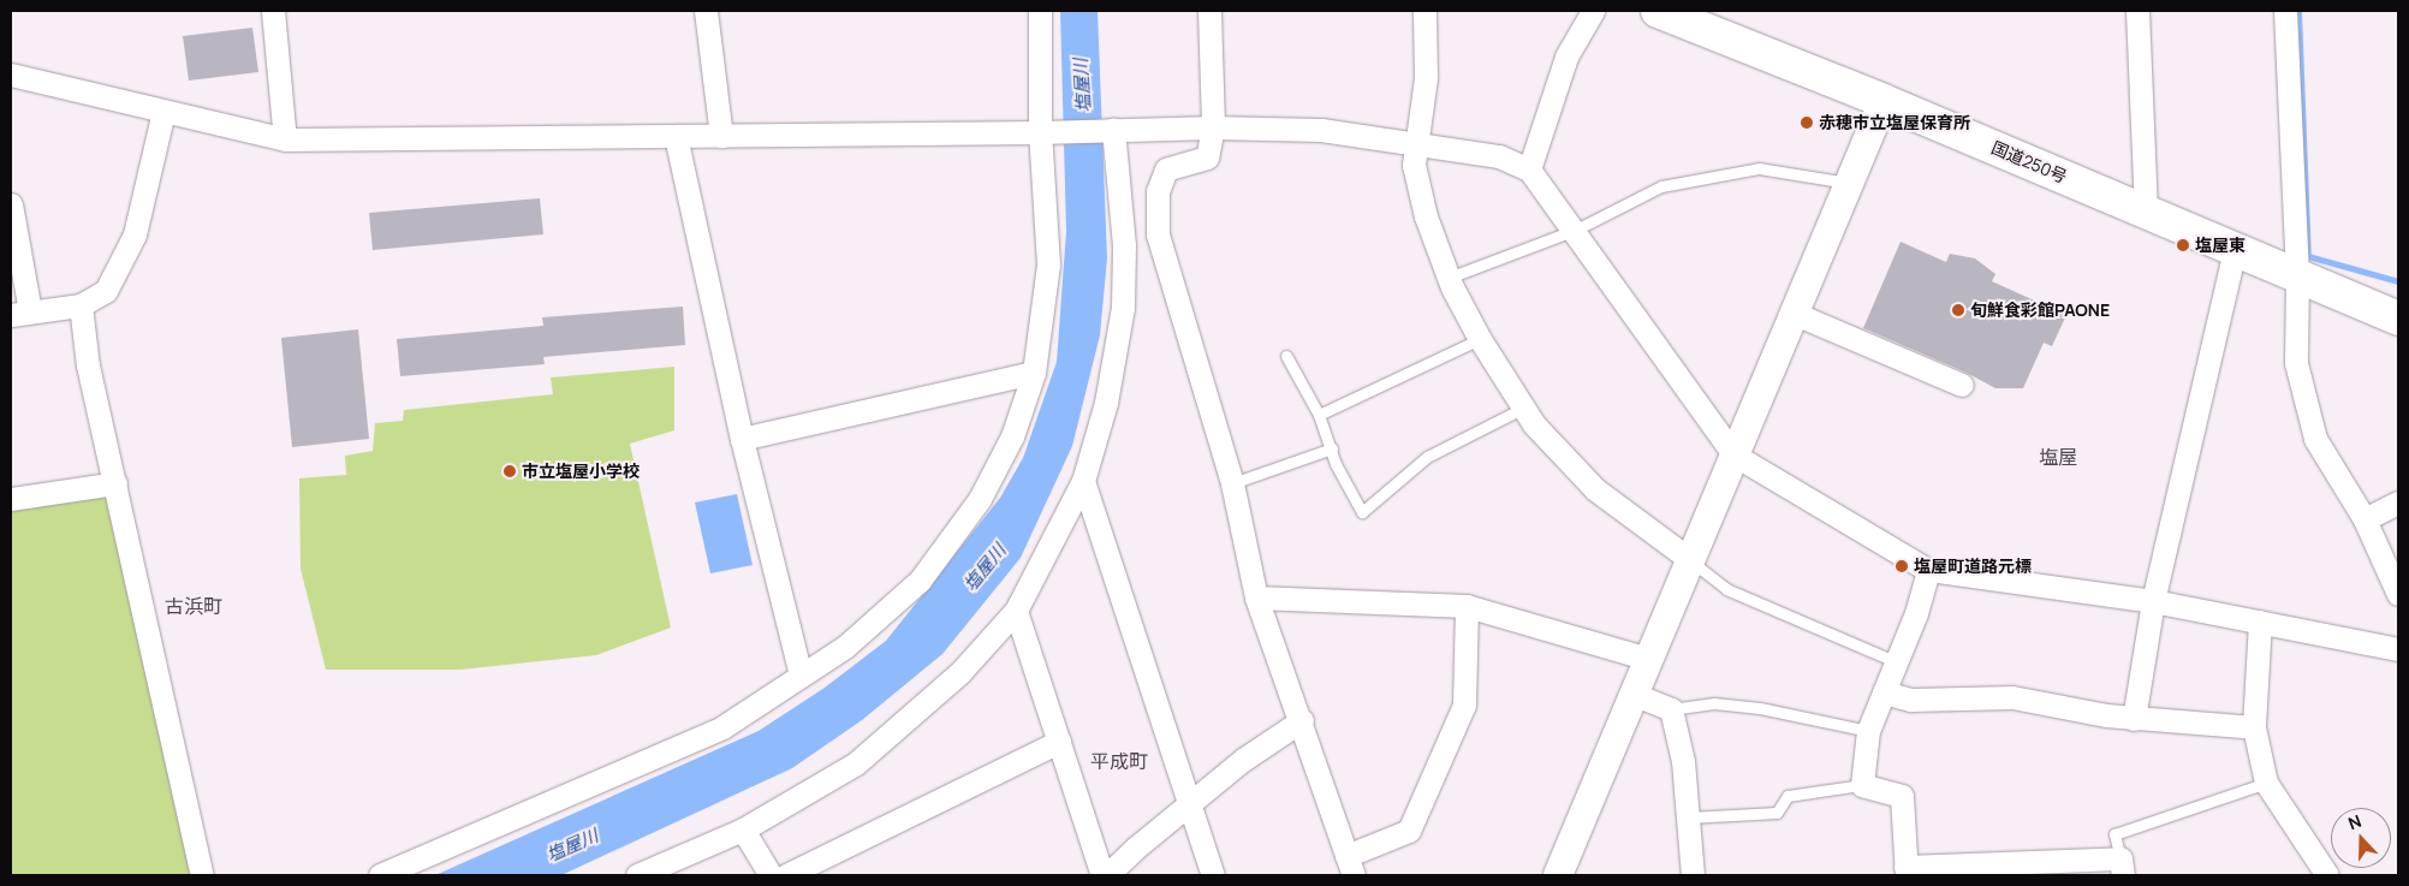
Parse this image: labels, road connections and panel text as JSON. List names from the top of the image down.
{
  "streets": {
    "highway": ["国道250号"]
  },
  "districts": ["塩屋", "古浜町", "平成町"],
  "water": ["塩屋川"],
  "places": [
    "赤穂市立塩屋保育所",
    "塩屋東",
    "旬鮮食彩館PAONE",
    "市立塩屋小学校",
    "塩屋町道路元標"
  ],
  "north": "top"
}
